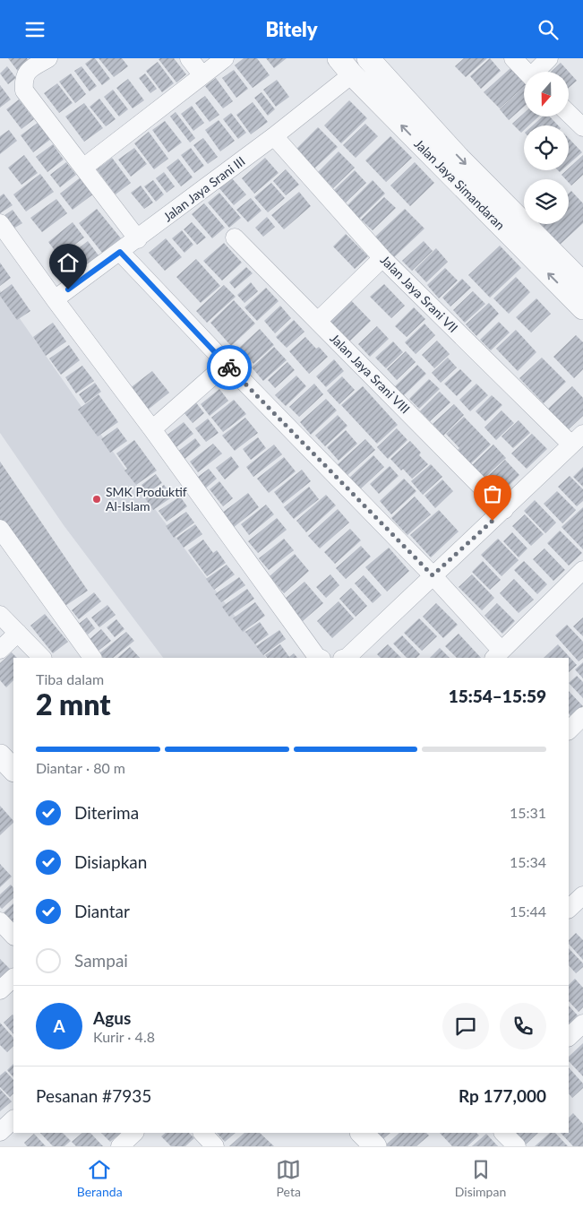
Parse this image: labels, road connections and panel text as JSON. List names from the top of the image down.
{
  "streets": {
    "street": [
      "Jalan Jaya Simandaran",
      "Jalan Jaya Srani III",
      "Jalan Jaya Srani VII",
      "Jalan Jaya Srani VIII"
    ]
  },
  "crossings": [
    ["Jalan Jaya Simandaran", "Jalan Jaya Srani III"],
    ["Jalan Jaya Srani III", "Jalan Jaya Srani VII"]
  ],
  "places": ["SMK Produktif Al-Islam"],
  "north": "bottom",
  "page": {
    "header": "Bitely",
    "heading": ["2 mnt", "Tiba dalam", "15:54–15:59"],
    "panel": [
      "Agus",
      "Kurir · 4.8",
      "Pesanan #7935",
      "Rp 177,000"
    ],
    "bar": "Diantar · 80 m",
    "list": [
      ["Diterima", "15:31"],
      ["Disiapkan", "15:34"],
      ["Diantar", "15:44"],
      "Sampai"
    ],
    "round": "A",
    "tabs": ["Beranda", "Peta", "Disimpan"]
  }
}
